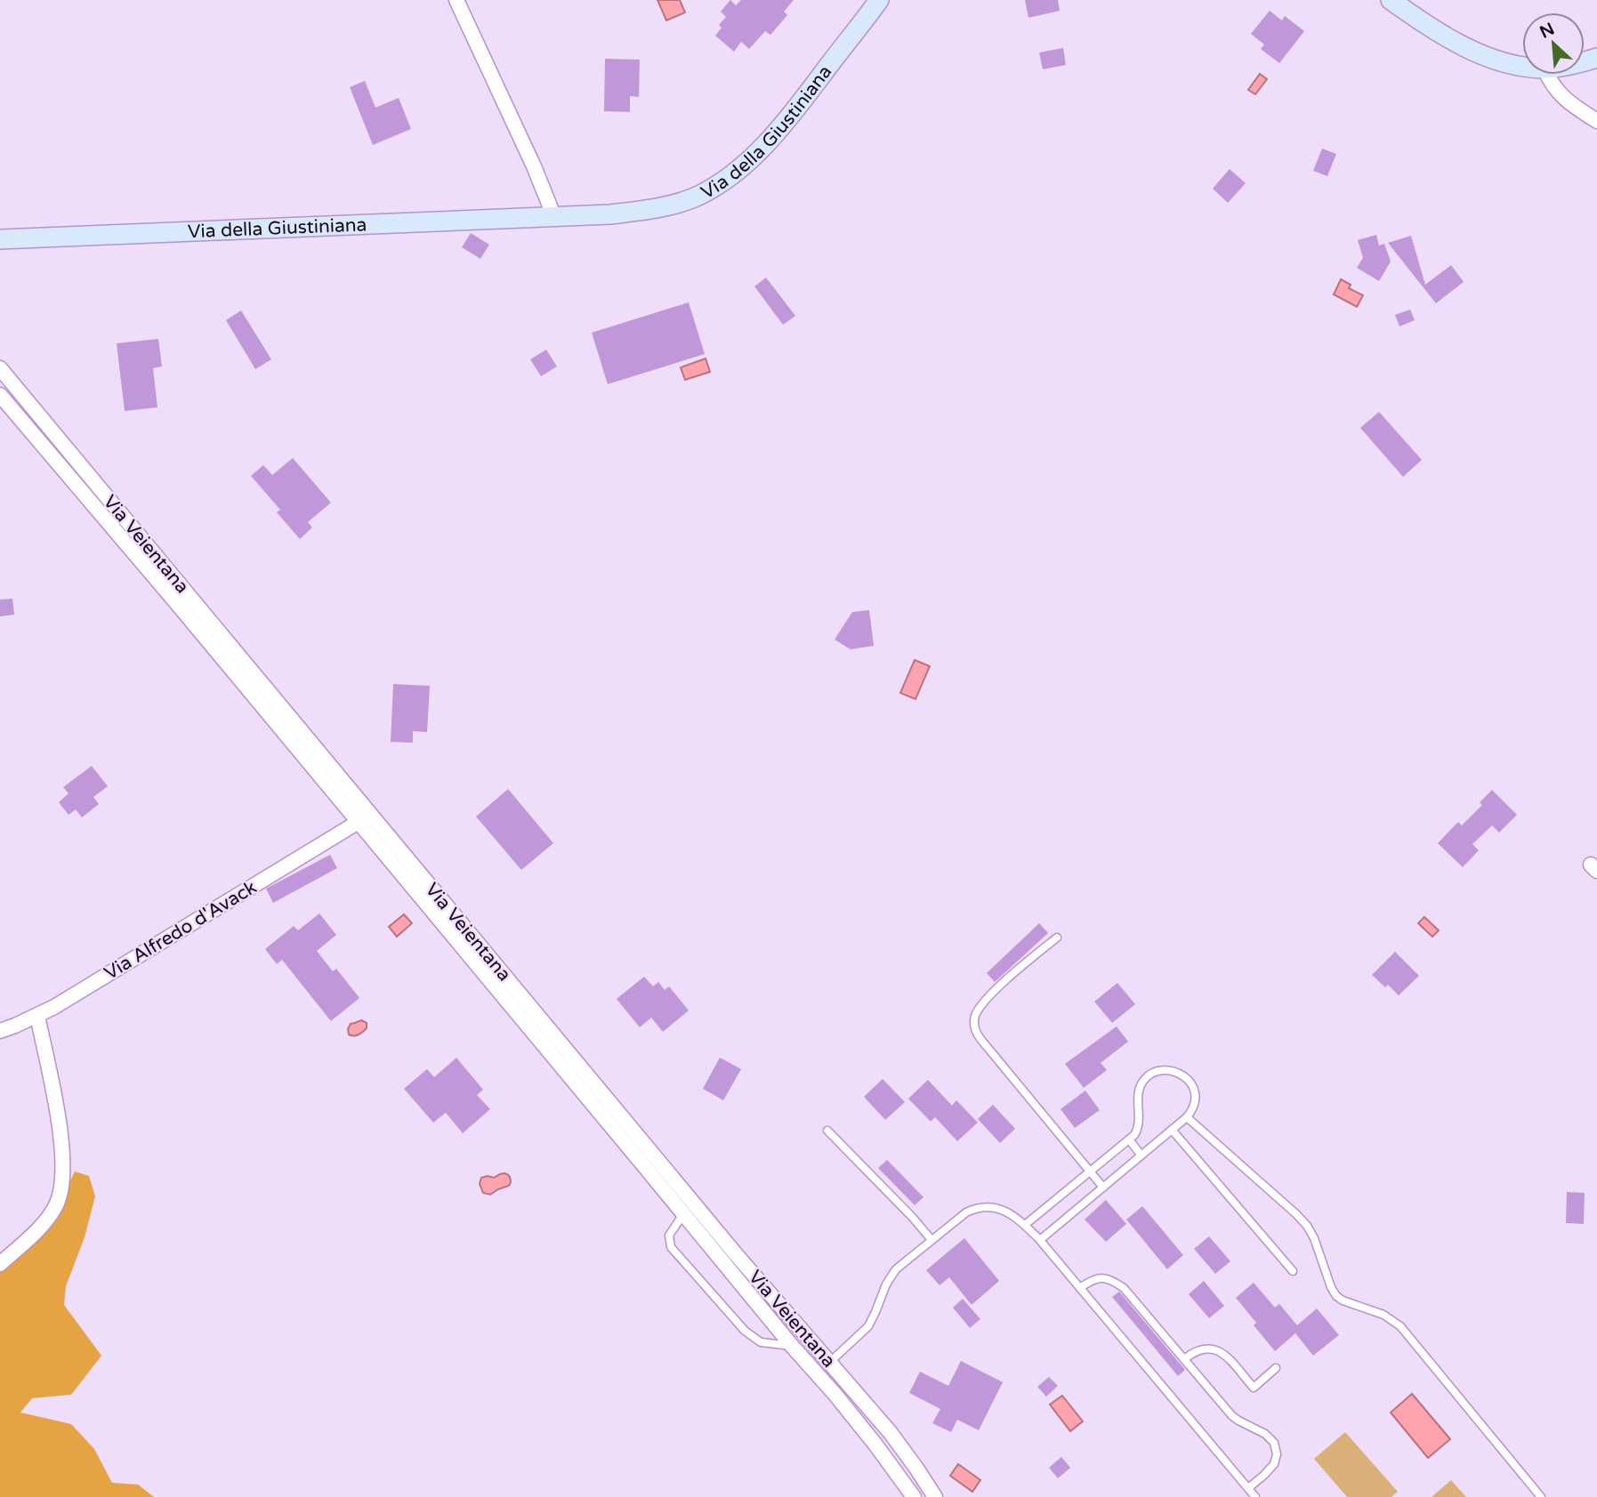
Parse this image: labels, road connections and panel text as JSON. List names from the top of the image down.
{
  "streets": {
    "street": ["Via della Giustiniana", "Via Veientana", "Via Alfredo d'Avack"]
  },
  "crossings": [
    ["Via Veientana", "Via Alfredo d'Avack"]
  ],
  "north": "top left"
}
